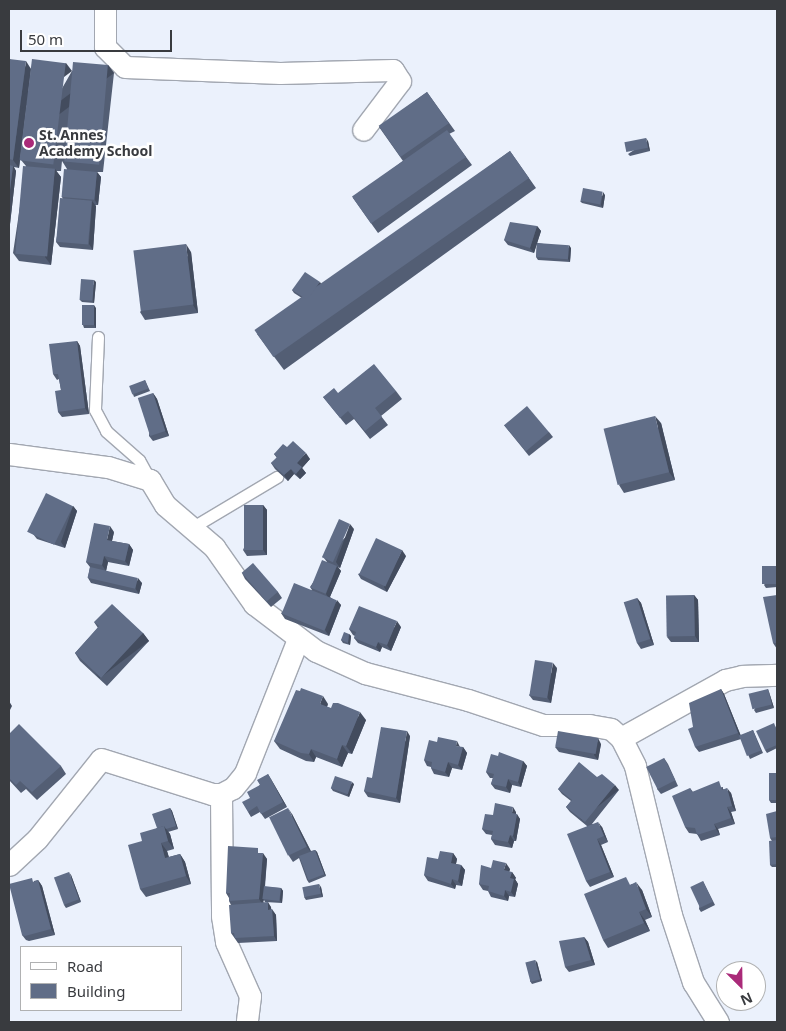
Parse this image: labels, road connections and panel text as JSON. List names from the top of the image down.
{
  "places": ["St. Annes Academy School"],
  "legend": ["Road", "Building"],
  "scale_bar": "50 m",
  "north": "bottom right"
}
